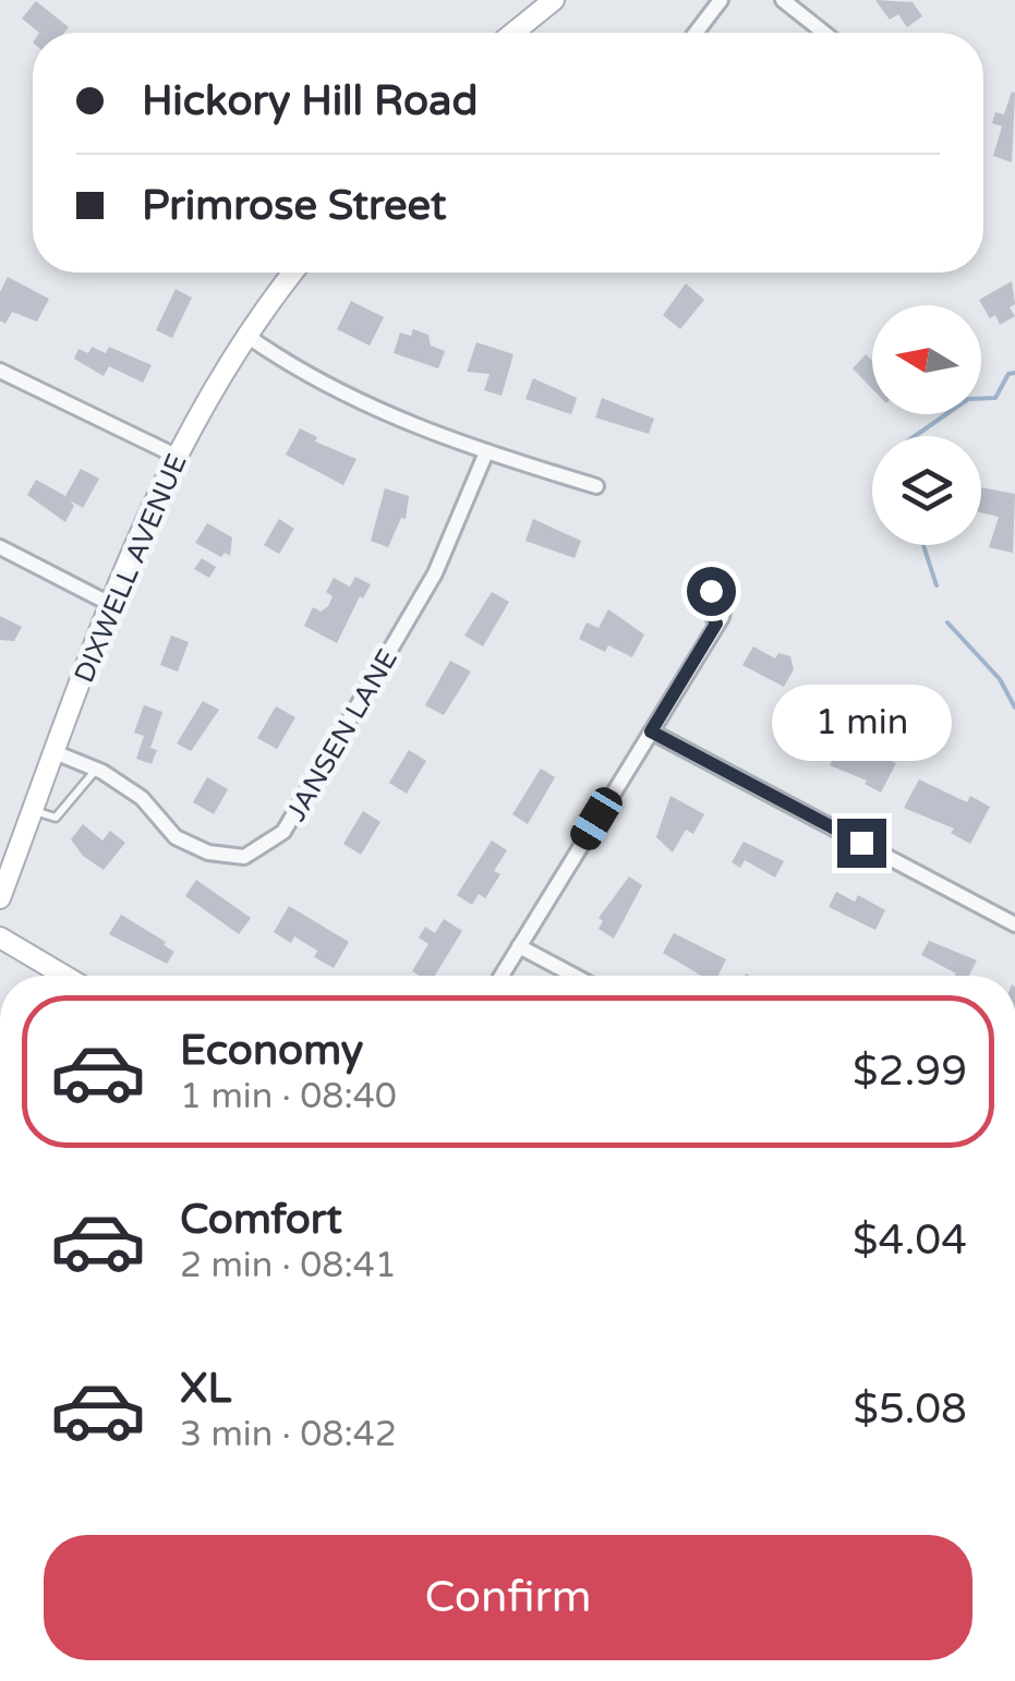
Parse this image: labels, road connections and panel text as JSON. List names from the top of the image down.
{
  "streets": {
    "main road": ["DIXWELL AVENUE"],
    "street": ["JANSEN LANE"]
  },
  "crossings": [
    ["DIXWELL AVENUE", "JANSEN LANE"]
  ],
  "north": "left",
  "page": {
    "banner": ["Hickory Hill Road", "Primrose Street"],
    "bubble": "1 min",
    "list": [
      {
        "name": "Economy",
        "note": "1 min · 08:40",
        "value": "$2.99"
      },
      {
        "name": "Comfort",
        "note": "2 min · 08:41",
        "value": "$4.04"
      },
      {
        "name": "XL",
        "note": "3 min · 08:42",
        "value": "$5.08"
      }
    ],
    "buttons": "Confirm"
  }
}
